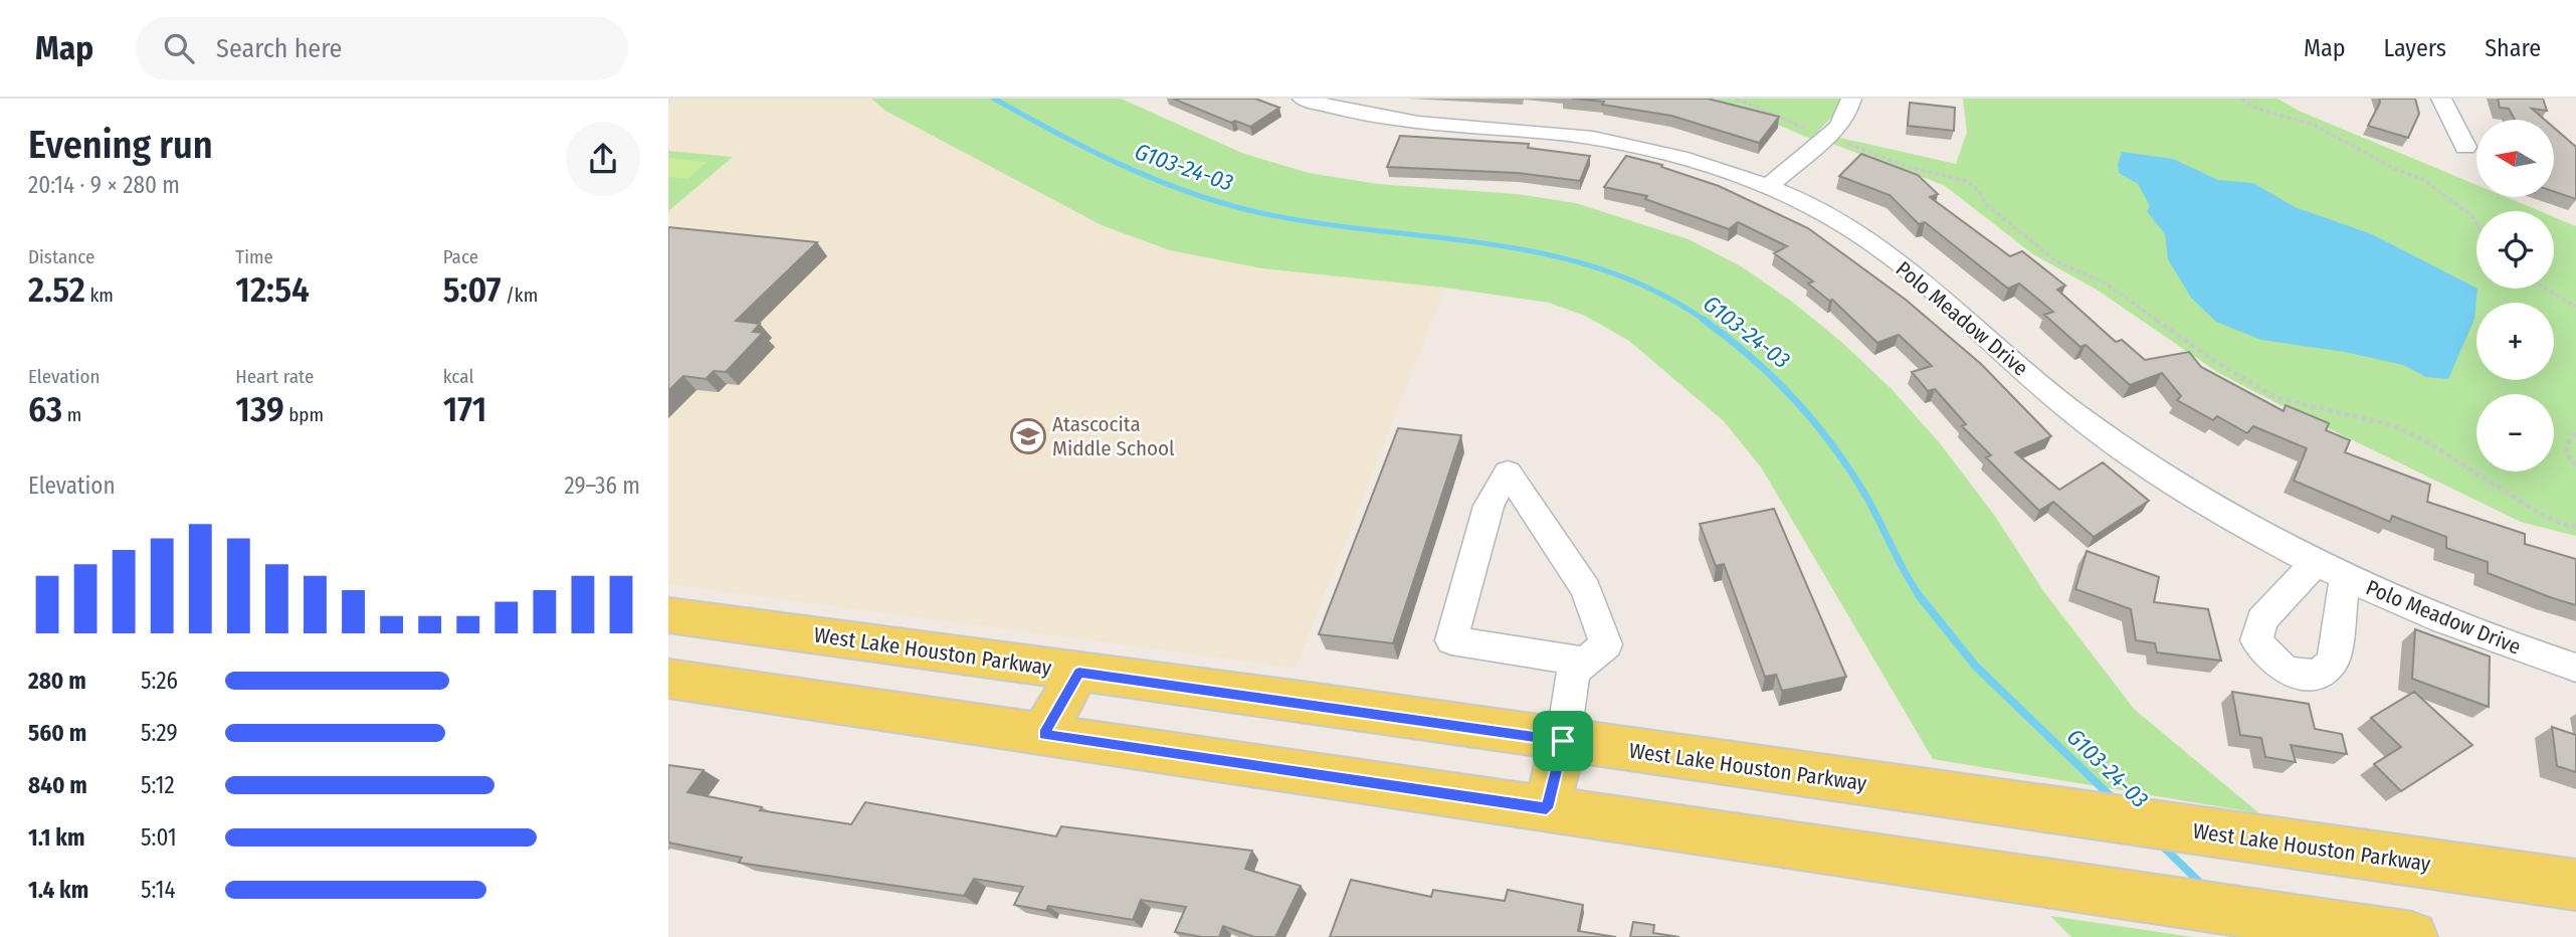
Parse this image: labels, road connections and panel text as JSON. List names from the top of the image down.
{
  "streets": {
    "main road": ["West Lake Houston Parkway"],
    "street": ["Polo Meadow Drive"]
  },
  "water": ["G103-24-03"],
  "places": {
    "school or university": ["Atascocita Middle School"]
  },
  "north": "left",
  "page": {
    "header": "Map",
    "search": "Search here",
    "nav": ["Map", "Layers", "Share"],
    "heading": ["Evening run", "20:14 · 9 × 280 m"],
    "map_buttons": ["+", "−"],
    "stats": [
      ["Distance", "2.52 km"],
      ["Time", "12:54"],
      ["Pace", "5:07 /km"],
      ["Elevation", "63 m"],
      ["Heart rate", "139 bpm"],
      ["kcal", "171"]
    ],
    "chart": ["Elevation", "29–36 m"],
    "list": [
      {
        "name": "280 m",
        "note": "5:26"
      },
      {
        "name": "560 m",
        "note": "5:29"
      },
      {
        "name": "840 m",
        "note": "5:12"
      },
      {
        "name": "1.1 km",
        "note": "5:01"
      },
      {
        "name": "1.4 km",
        "note": "5:14"
      }
    ]
  }
}
